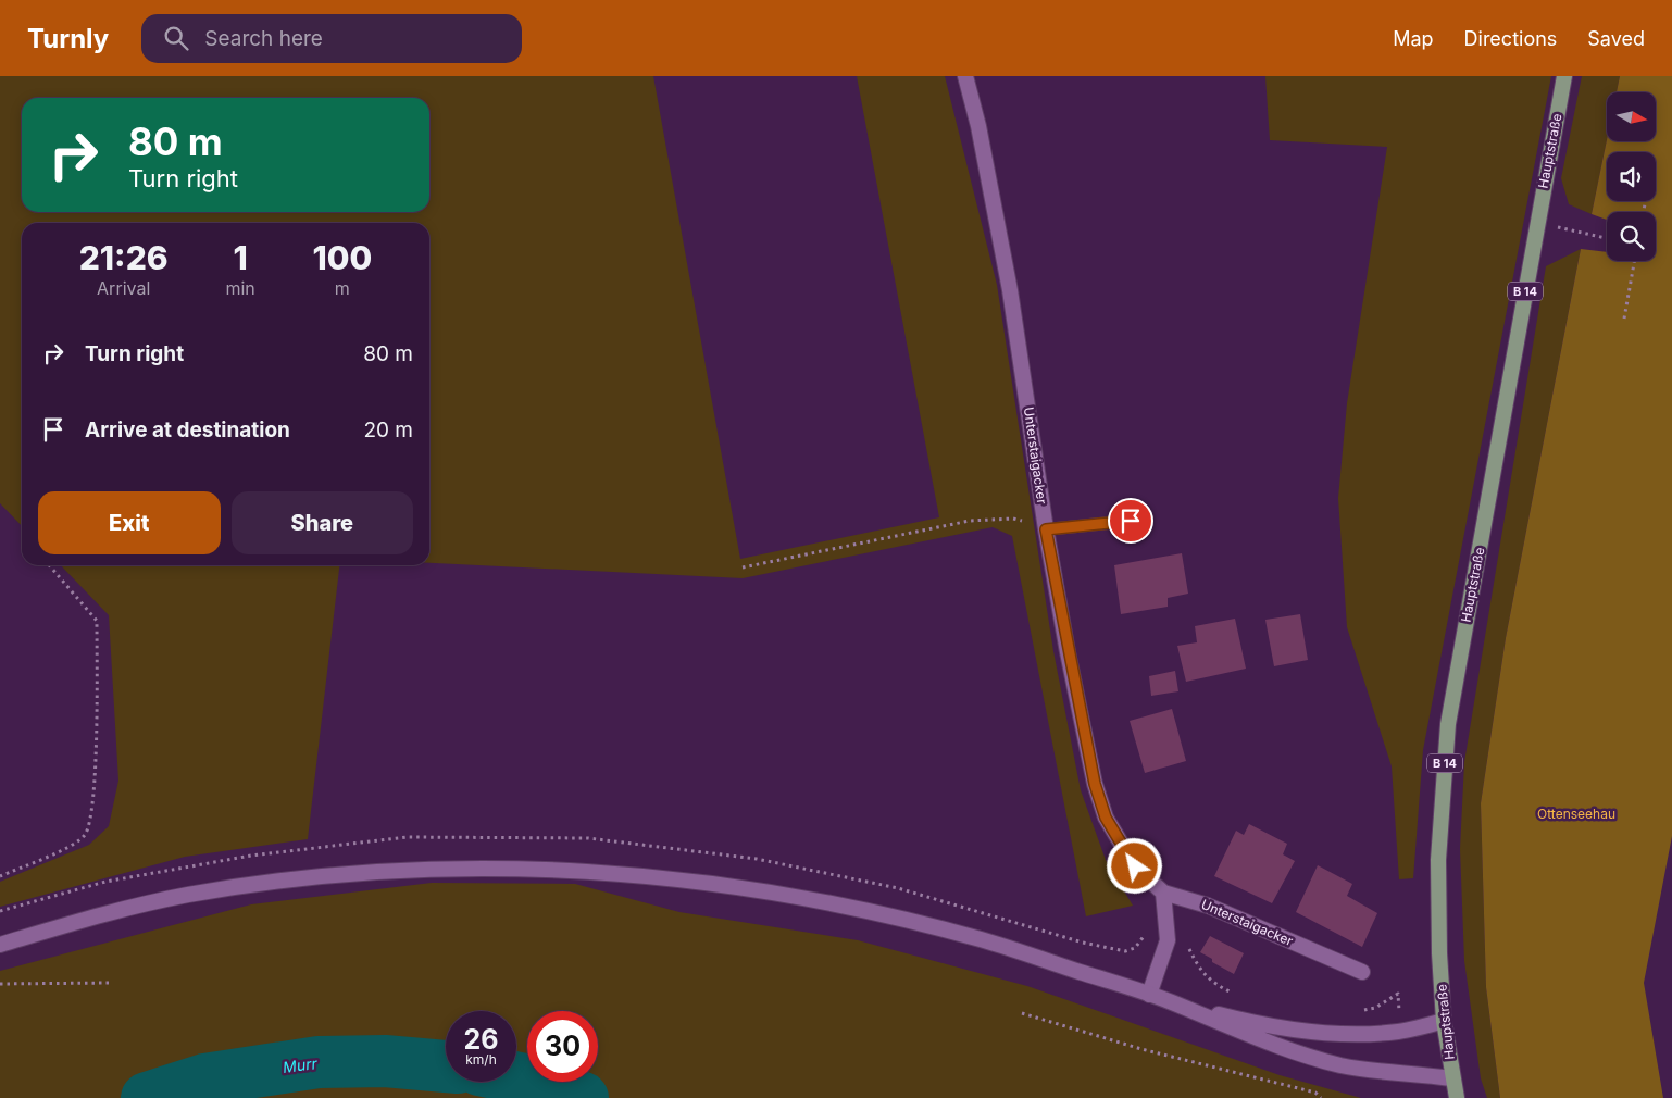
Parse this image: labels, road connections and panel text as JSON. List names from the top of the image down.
{
  "streets": {
    "main road": ["Hauptstraße", "B 14"],
    "street": ["Unterstaigacker"]
  },
  "water": ["Murr"],
  "parks": ["Ottenseehau"],
  "north": "right",
  "page": {
    "header": "Turnly",
    "search": "Search here",
    "nav": ["Map", "Directions", "Saved"],
    "turn": ["80 m", "Turn right"],
    "eta": [
      "21:26",
      "Arrival",
      "1",
      "min",
      "100",
      "m"
    ],
    "list": [
      {
        "name": "Turn right",
        "value": "80 m"
      },
      {
        "name": "Arrive at destination",
        "value": "20 m"
      }
    ],
    "buttons": ["Exit", "Share"],
    "speed": "26 km/h",
    "limit": "30"
  }
}
